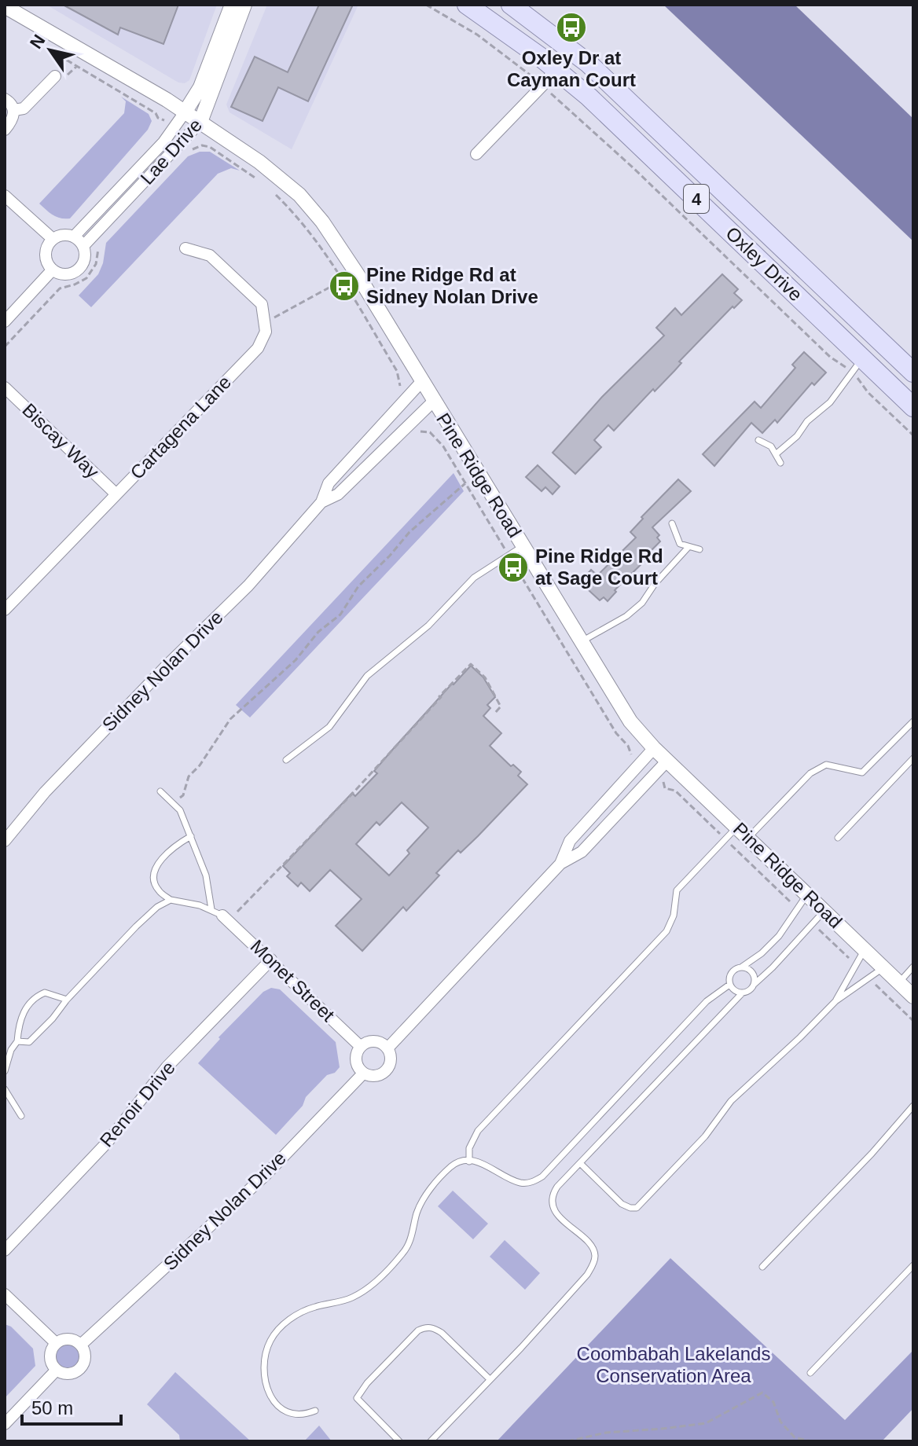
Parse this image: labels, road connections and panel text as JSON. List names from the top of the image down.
{
  "streets": {
    "main road": ["4", "Oxley Drive"],
    "street": [
      "Lae Drive",
      "Cartagena Lane",
      "Biscay Way",
      "Pine Ridge Road",
      "Sidney Nolan Drive",
      "Monet Street",
      "Renoir Drive"
    ]
  },
  "crossings": [
    ["Lae Drive", "Pine Ridge Road"],
    ["Cartagena Lane", "Biscay Way"],
    ["Pine Ridge Road", "Sidney Nolan Drive"],
    ["Sidney Nolan Drive", "Monet Street"],
    ["Monet Street", "Renoir Drive"]
  ],
  "parks": ["Coombabah Lakelands Conservation Area"],
  "places": {
    "bus stop": ["Oxley Dr at Cayman Court", "Pine Ridge Rd at Sidney Nolan Drive", "Pine Ridge Rd at Sage Court"]
  },
  "scale_bar": "50 m",
  "north": "top left"
}
